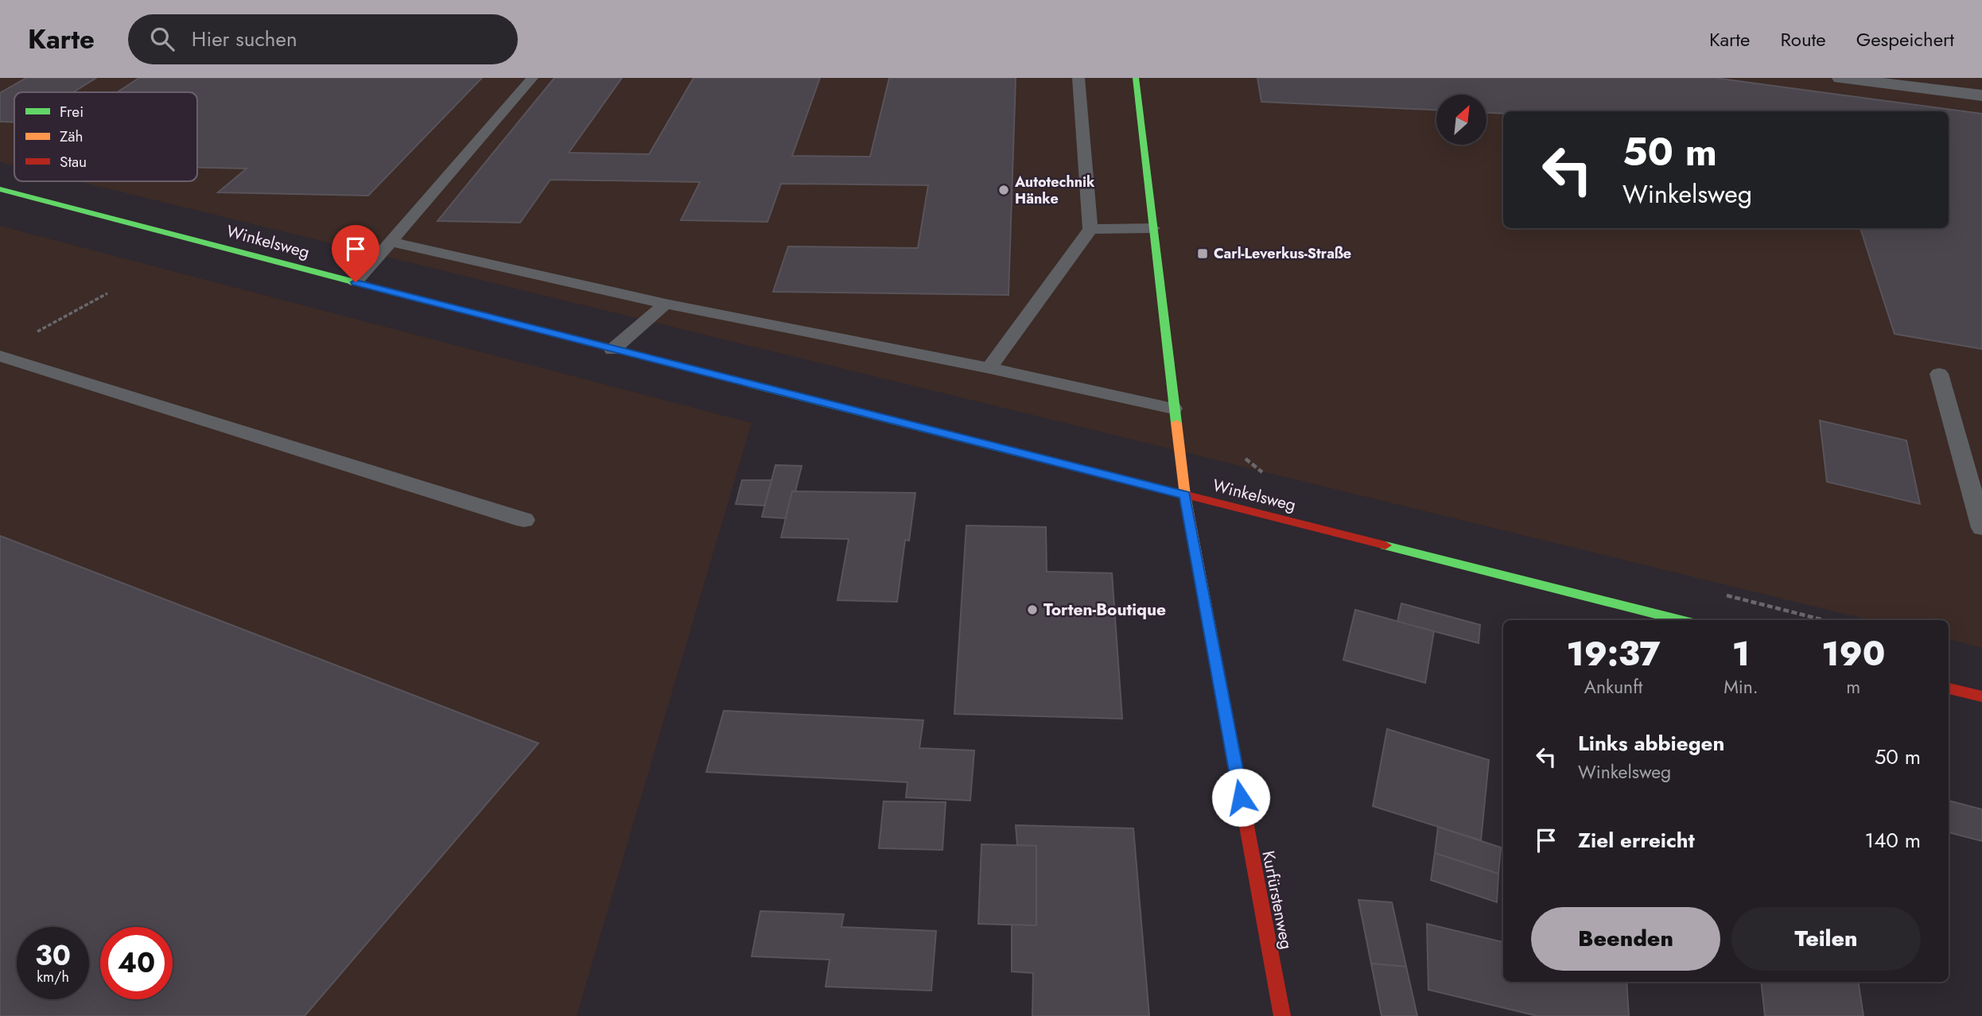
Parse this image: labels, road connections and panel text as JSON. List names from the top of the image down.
{
  "streets": {
    "street": ["Winkelsweg", "Kurfürstenweg"]
  },
  "crossings": [
    ["Winkelsweg", "Kurfürstenweg"]
  ],
  "places": {
    "other": ["Autotechnik Hänke", "Torten-Boutique"],
    "transit": ["Carl-Leverkus-Straße"]
  },
  "legend": ["Frei", "Zäh", "Stau"],
  "north": "top right",
  "page": {
    "header": "Karte",
    "search": "Hier suchen",
    "nav": ["Karte", "Route", "Gespeichert"],
    "turn": ["50 m", "Winkelsweg"],
    "eta": [
      "19:37",
      "Ankunft",
      "1",
      "Min.",
      "190",
      "m"
    ],
    "list": [
      {
        "name": "Links abbiegen",
        "note": "Winkelsweg",
        "value": "50 m"
      },
      {
        "name": "Ziel erreicht",
        "value": "140 m"
      }
    ],
    "buttons": ["Beenden", "Teilen"],
    "speed": "30 km/h",
    "limit": "40"
  }
}
